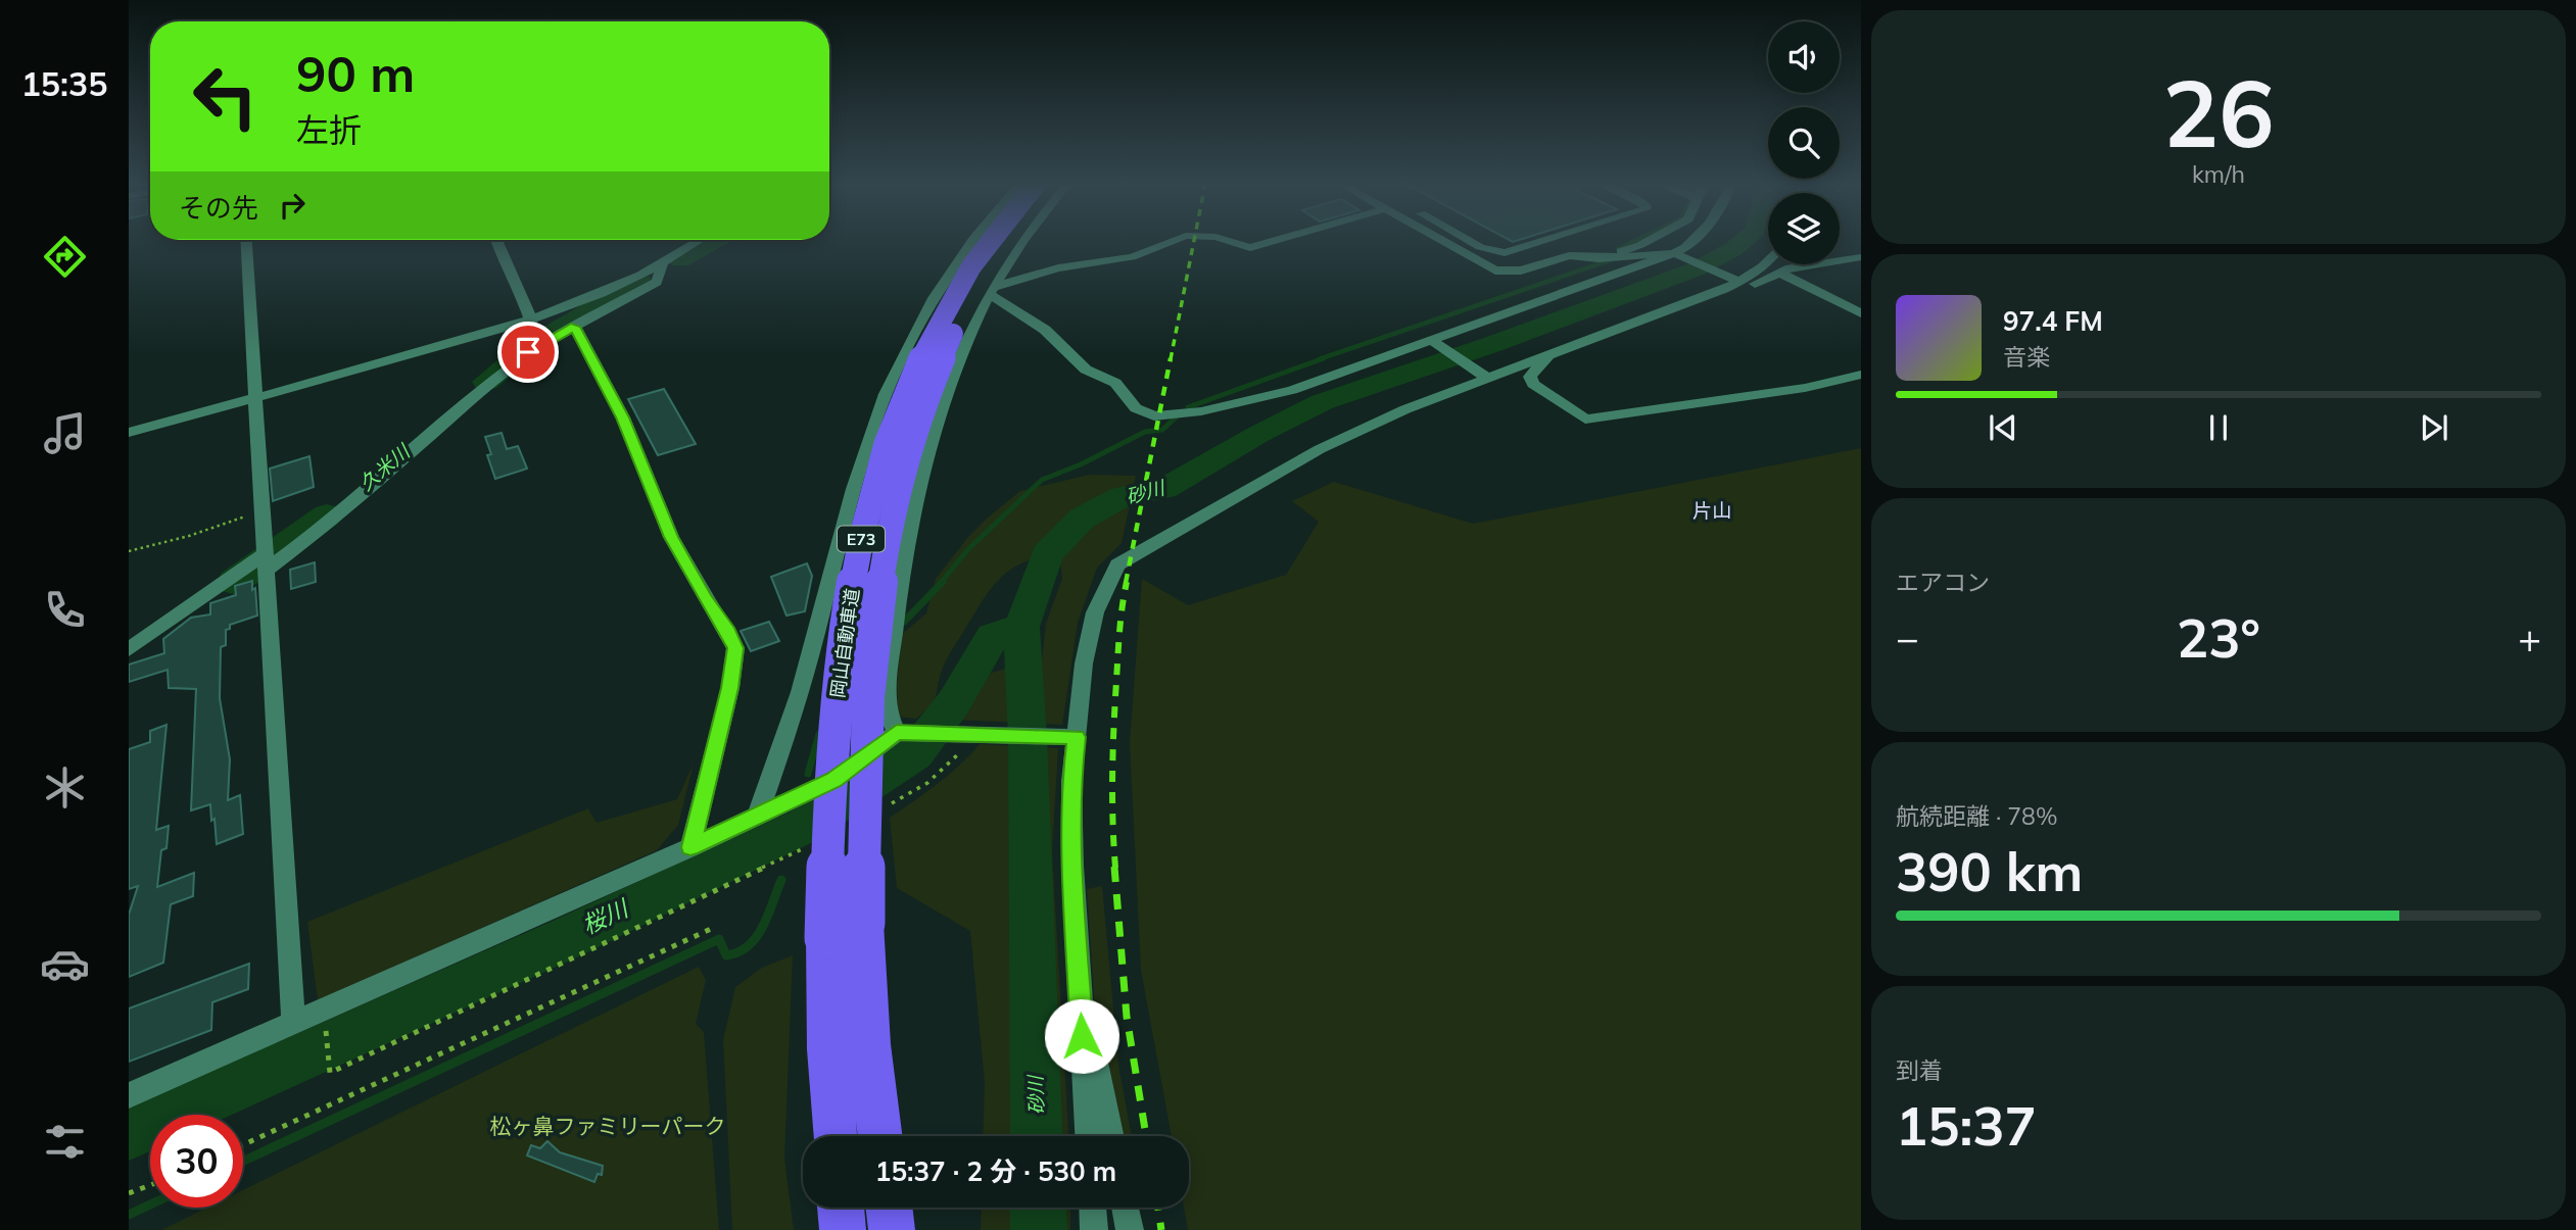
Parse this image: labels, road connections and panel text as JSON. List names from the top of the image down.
{
  "streets": {
    "highway": ["E73", "岡山自動車道"]
  },
  "districts": ["片山"],
  "water": ["久米川", "砂川", "桜川"],
  "parks": ["松ヶ鼻ファミリーパーク"],
  "page": {
    "tabs": "15:35",
    "tile": [
      ["26", "km/h"],
      "エアコン",
      ["航続距離 · 78%", "390 km"],
      ["到着", "15:37"]
    ],
    "turn": ["90 m", "左折"],
    "then": "その先",
    "song": ["97.4 FM", "音楽"],
    "heat": ["−", "23°", "+"],
    "limit": "30",
    "trip": "15:37 · 2 分 · 530 m"
  }
}
